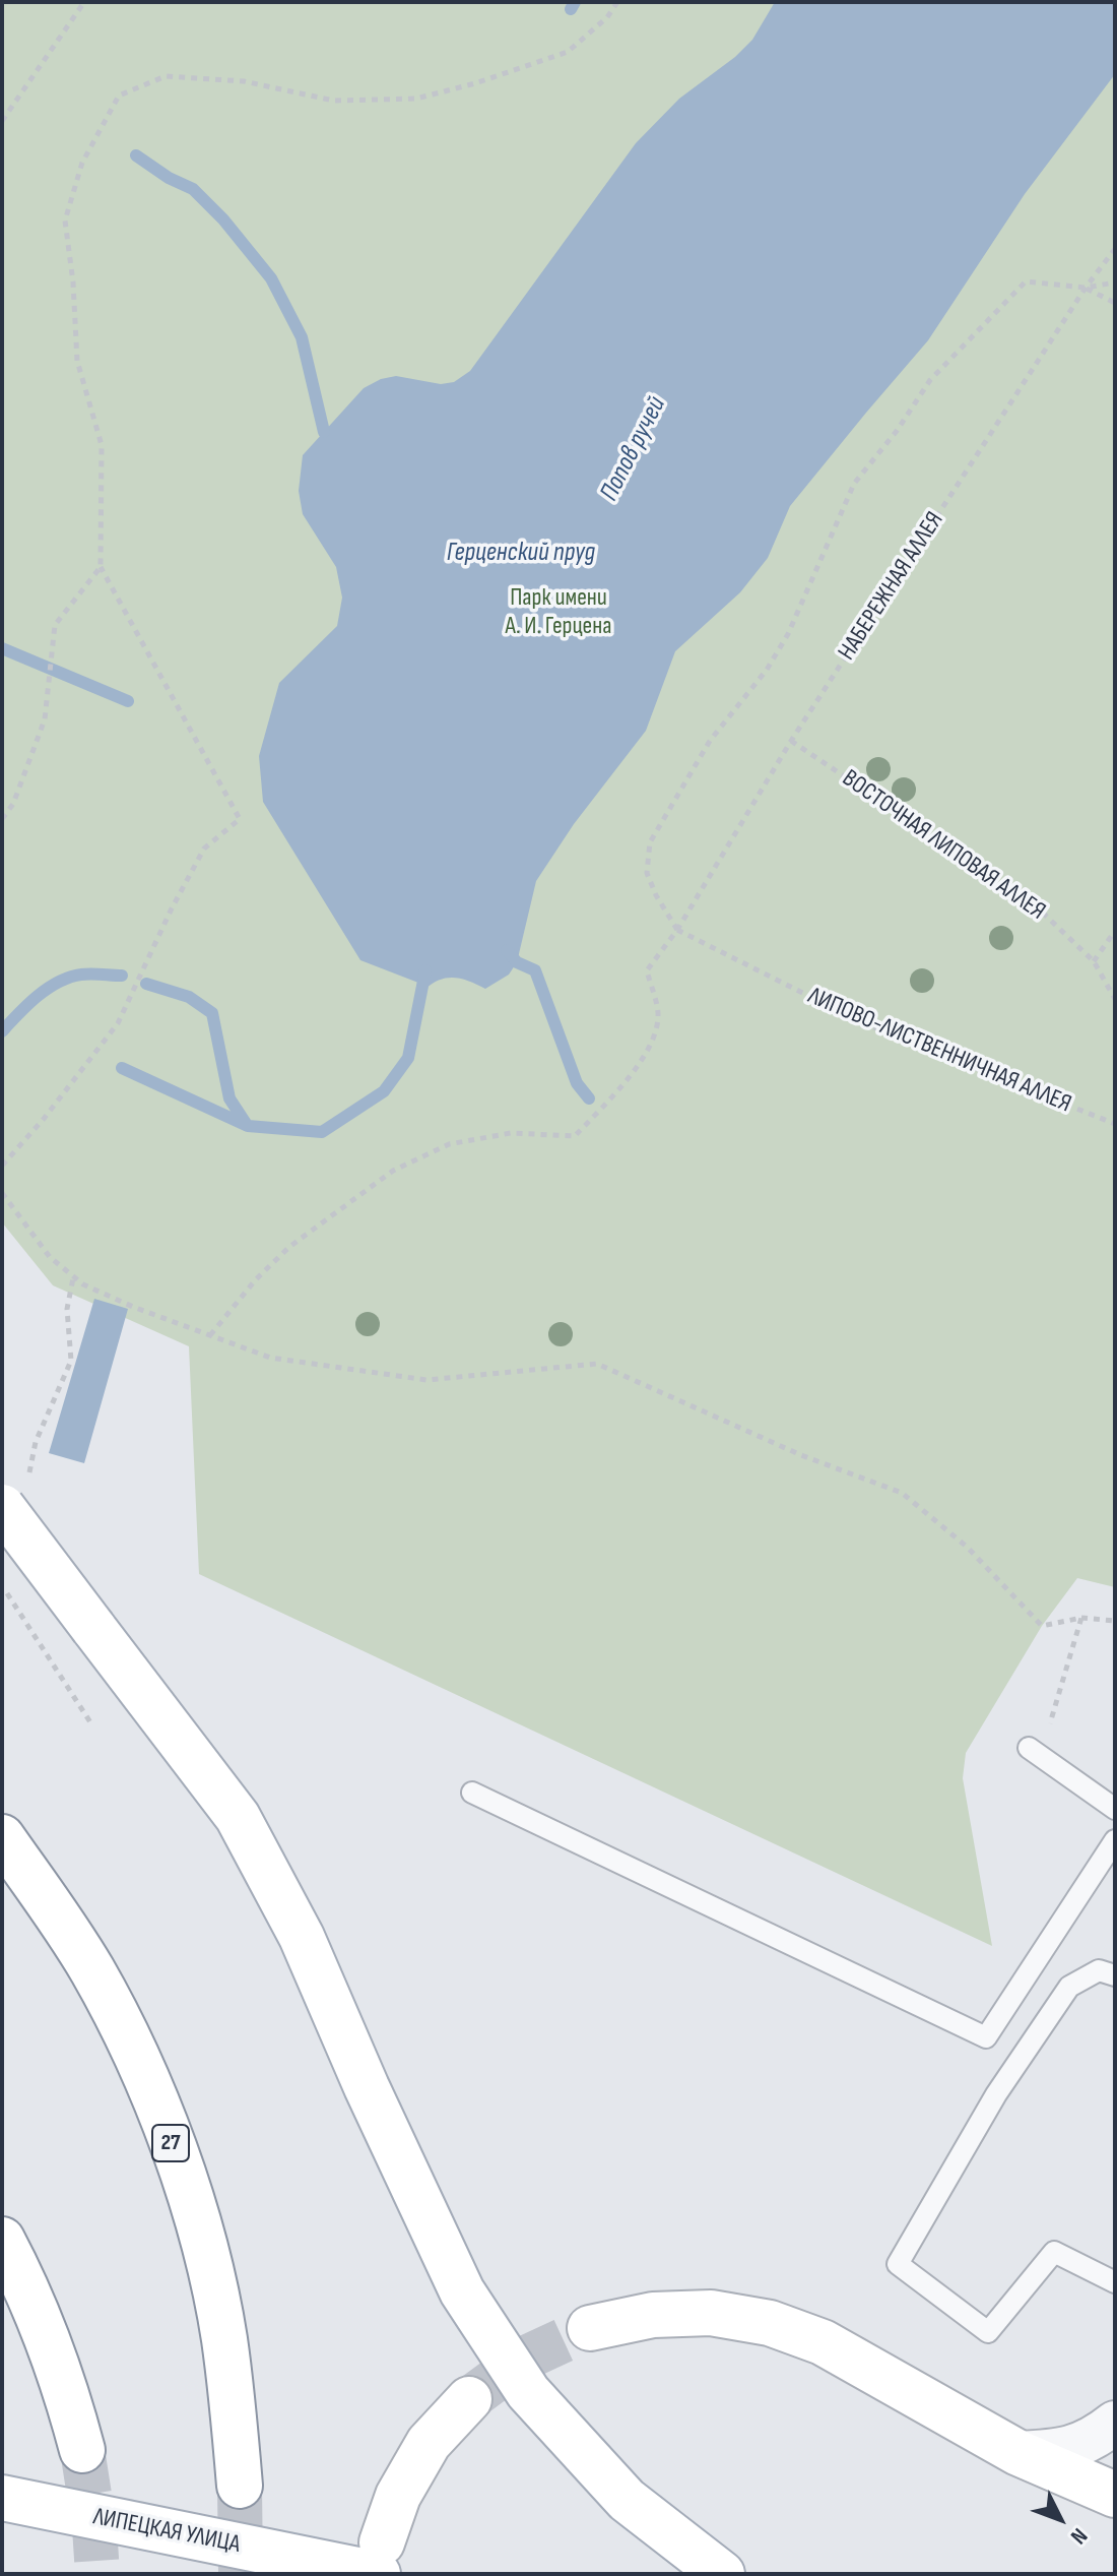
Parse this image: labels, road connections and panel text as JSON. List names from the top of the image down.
{
  "streets": {
    "main road": ["27", "ЛИПЕЦКАЯ УЛИЦА"],
    "path": ["НАБЕРЕЖНАЯ АЛЛЕЯ", "ВОСТОЧНАЯ ЛИПОВАЯ АЛЛЕЯ", "ЛИПОВО-ЛИСТВЕННИЧНАЯ АЛЛЕЯ"]
  },
  "crossings": [
    ["НАБЕРЕЖНАЯ АЛЛЕЯ", "ВОСТОЧНАЯ ЛИПОВАЯ АЛЛЕЯ"],
    ["НАБЕРЕЖНАЯ АЛЛЕЯ", "ЛИПОВО-ЛИСТВЕННИЧНАЯ АЛЛЕЯ"]
  ],
  "water": ["Попов ручей", "Герценский пруд"],
  "parks": ["Парк имени А. И. Герцена"],
  "north": "bottom right"
}
